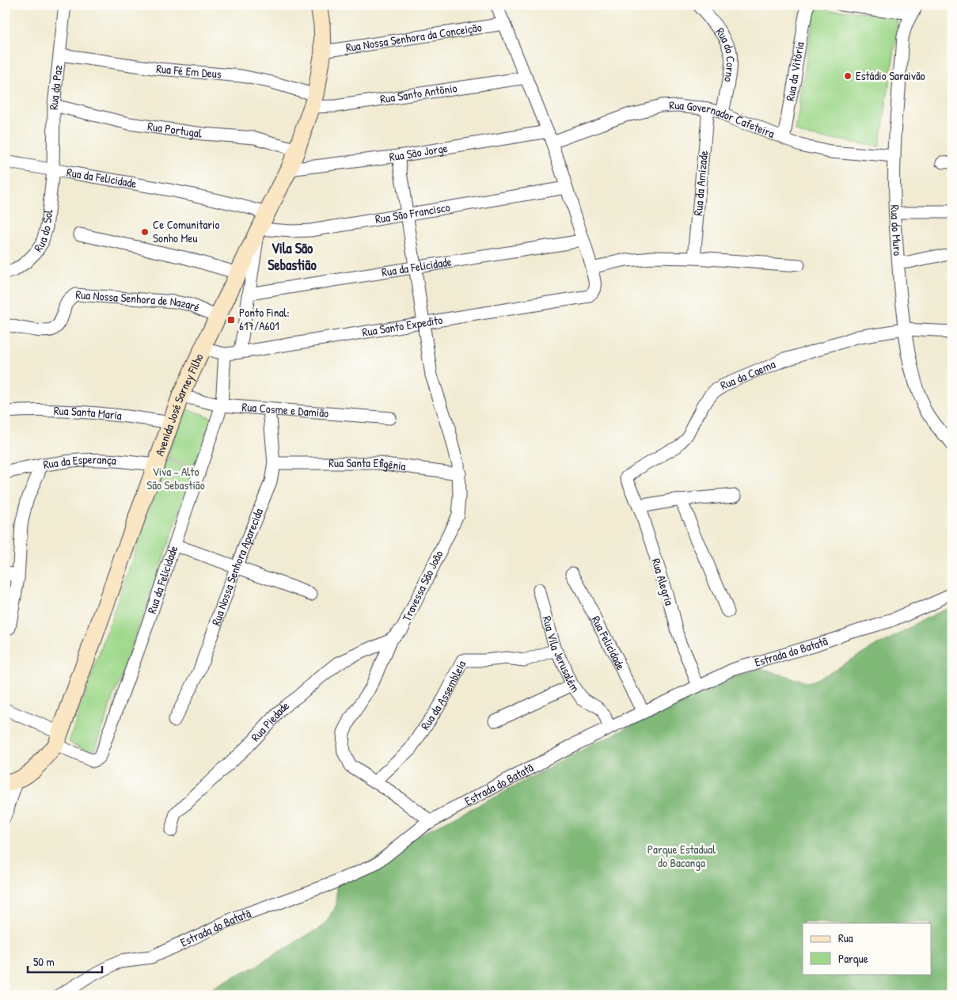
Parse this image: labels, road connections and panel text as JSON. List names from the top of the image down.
{
  "streets": {
    "main road": ["Avenida José Sarney Filho"],
    "street": [
      "Rua Nossa Senhora da Conceição",
      "Rua do Corno",
      "Rua Fé Em Deus",
      "Rua da Vitória",
      "Rua da Paz",
      "Rua Santo Antônio",
      "Rua Governador Cafeteira",
      "Rua Portugal",
      "Rua São Jorge",
      "Rua da Felicidade",
      "Rua da Amizade",
      "Rua São Francisco",
      "Rua do Sol",
      "Rua do Muro",
      "Rua Nossa Senhora de Nazaré",
      "Rua Santo Expedito",
      "Rua da Caema",
      "Rua Cosme e Damião",
      "Rua Santa Maria",
      "Rua da Esperança",
      "Rua Santa Efigênia",
      "Rua Nossa Senhora Aparecida",
      "Rua Alegria",
      "Travessa São João",
      "Rua Felicidade",
      "Estrada do Batatã",
      "Rua Vila Jerusalém",
      "Rua da Assembleia",
      "Rua Piedade"
    ]
  },
  "crossings": [
    ["Rua Nossa Senhora da Conceição", "Avenida José Sarney Filho"],
    ["Rua do Corno", "Rua Governador Cafeteira"],
    ["Rua Fé Em Deus", "Rua da Paz"],
    ["Rua Fé Em Deus", "Rua Santo Antônio"],
    ["Rua Fé Em Deus", "Avenida José Sarney Filho"],
    ["Rua da Vitória", "Rua Governador Cafeteira"],
    ["Rua da Paz", "Rua Portugal"],
    ["Rua da Paz", "Rua da Felicidade"],
    ["Rua da Paz", "Rua do Sol"],
    ["Rua Santo Antônio", "Avenida José Sarney Filho"],
    ["Rua Governador Cafeteira", "Rua São Jorge"],
    ["Rua Governador Cafeteira", "Rua da Amizade"],
    ["Rua Governador Cafeteira", "Rua do Muro"],
    ["Rua Portugal", "Avenida José Sarney Filho"],
    ["Rua São Jorge", "Avenida José Sarney Filho"],
    ["Rua da Felicidade", "Rua do Sol"],
    ["Rua da Felicidade", "Rua Santo Expedito"],
    ["Rua da Felicidade", "Avenida José Sarney Filho"],
    ["Rua da Felicidade", "Rua Cosme e Damião"],
    ["Rua São Francisco", "Avenida José Sarney Filho"],
    ["Rua do Muro", "Rua da Caema"],
    ["Rua Nossa Senhora de Nazaré", "Avenida José Sarney Filho"],
    ["Rua Santo Expedito", "Avenida José Sarney Filho"],
    ["Rua Santo Expedito", "Travessa São João"],
    ["Rua da Caema", "Rua Alegria"],
    ["Avenida José Sarney Filho", "Rua Cosme e Damião"],
    ["Avenida José Sarney Filho", "Rua Santa Maria"],
    ["Avenida José Sarney Filho", "Rua da Esperança"],
    ["Rua Cosme e Damião", "Rua Nossa Senhora Aparecida"],
    ["Rua Santa Efigênia", "Rua Nossa Senhora Aparecida"],
    ["Rua Santa Efigênia", "Travessa São João"],
    ["Rua Alegria", "Estrada do Batatã"],
    ["Travessa São João", "Estrada do Batatã"],
    ["Travessa São João", "Rua da Assembleia"],
    ["Travessa São João", "Rua Piedade"],
    ["Rua Felicidade", "Estrada do Batatã"],
    ["Estrada do Batatã", "Rua Vila Jerusalém"],
    ["Rua Vila Jerusalém", "Rua da Assembleia"]
  ],
  "districts": ["Vila São Sebastião"],
  "parks": ["Viva - Alto São Sebastião", "Parque Estadual do Bacanga"],
  "places": {
    "other": ["Estádio Saraivão", "Ce Comunitario Sonho Meu"],
    "transit": ["Ponto Final: 617/A601"]
  },
  "legend": ["Rua", "Parque"],
  "scale_bar": "50 m"
}
